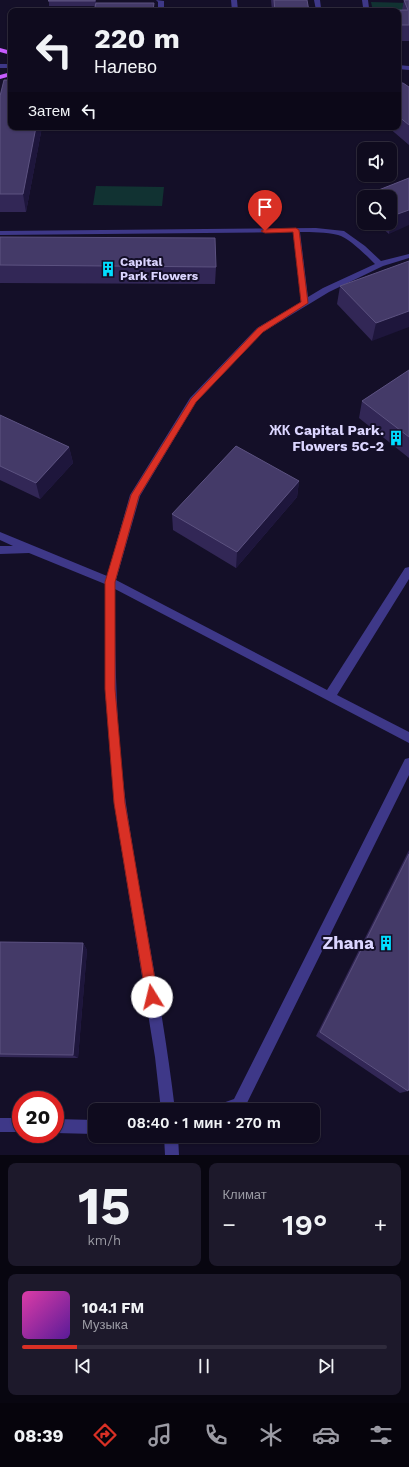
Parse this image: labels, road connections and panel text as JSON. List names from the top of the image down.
{
  "places": {
    "building": ["Capital Park Flowers", "ЖК Capital Park. Flowers 5C-2", "Zhana"]
  },
  "page": {
    "turn": ["220 m", "Налево"],
    "then": "Затем",
    "limit": "20",
    "trip": "08:40 · 1 мин · 270 m",
    "tile": [
      ["15", "km/h"],
      "Климат"
    ],
    "heat": ["−", "19°", "+"],
    "song": ["104.1 FM", "Музыка"],
    "tabs": "08:39"
  }
}
